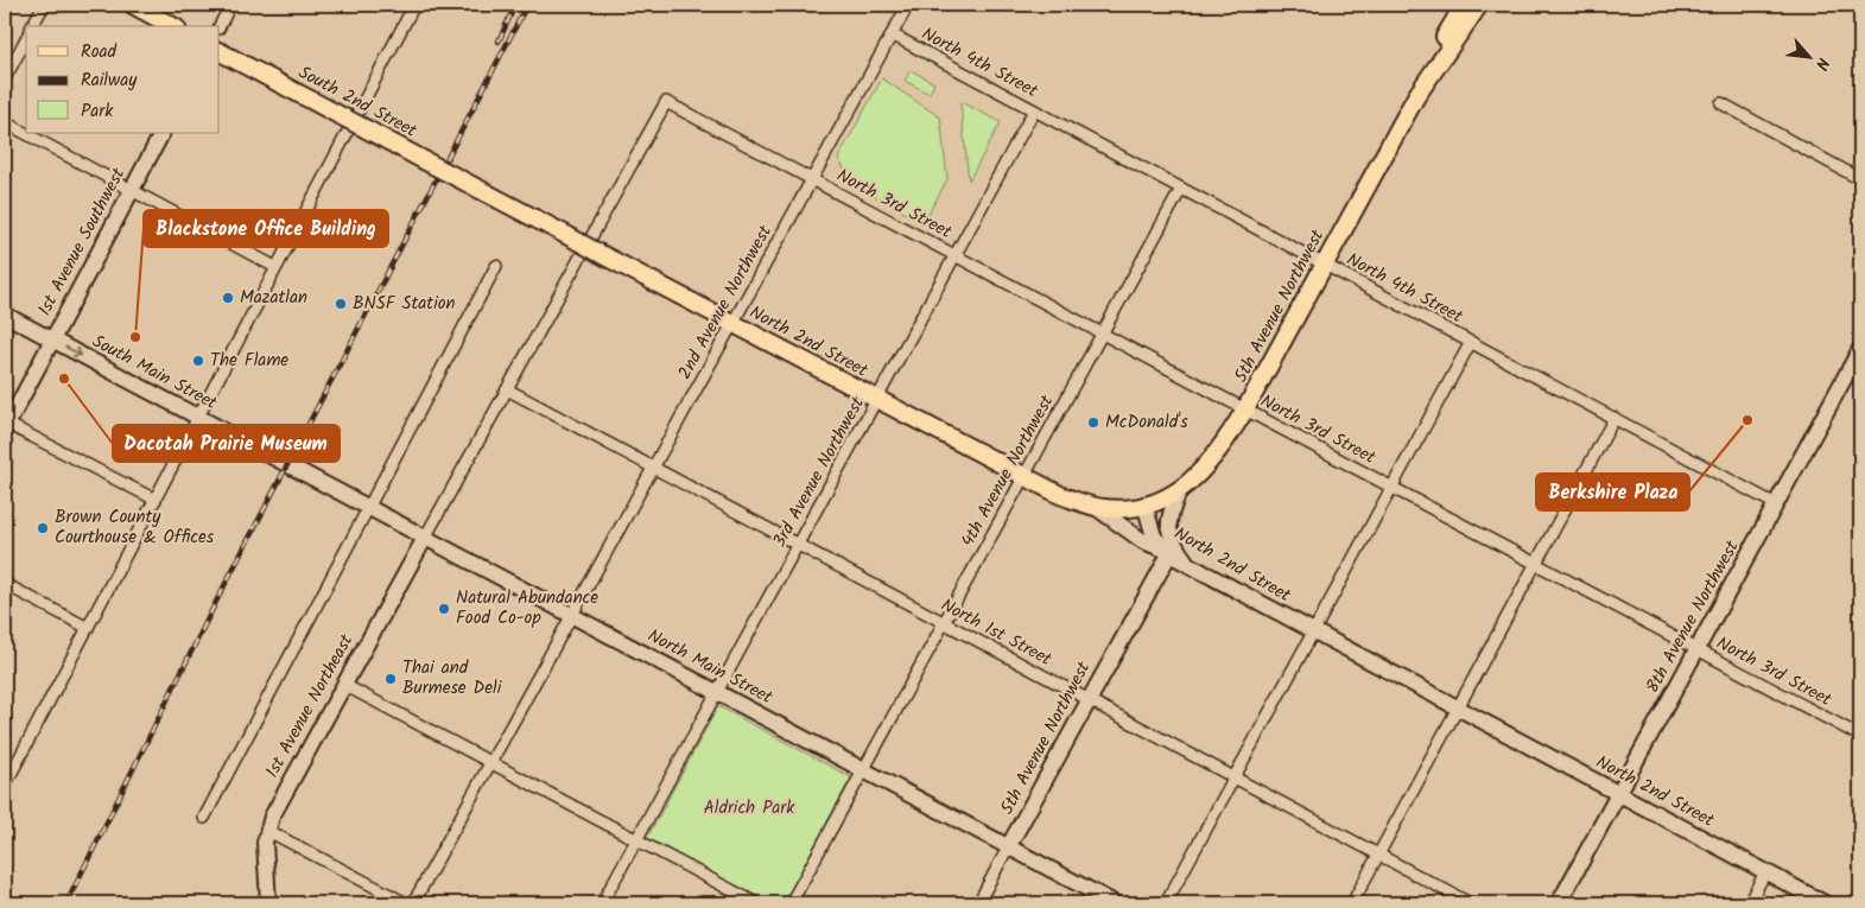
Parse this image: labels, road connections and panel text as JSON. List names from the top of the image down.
{
  "streets": {
    "main road": ["South 2nd Street", "5th Avenue Northwest", "North 2nd Street"],
    "street": [
      "North 4th Street",
      "North 3rd Street",
      "1st Avenue Southwest",
      "2nd Avenue Northwest",
      "South Main Street",
      "4th Avenue Northwest",
      "3rd Avenue Northwest",
      "8th Avenue Northwest",
      "North 1st Street",
      "North Main Street",
      "1st Avenue Northeast"
    ]
  },
  "crossings": [
    ["North 4th Street", "2nd Avenue Northwest"],
    ["North 4th Street", "5th Avenue Northwest"],
    ["North 4th Street", "4th Avenue Northwest"],
    ["North 4th Street", "3rd Avenue Northwest"],
    ["North 4th Street", "8th Avenue Northwest"],
    ["South 2nd Street", "North 2nd Street"],
    ["North 3rd Street", "2nd Avenue Northwest"],
    ["North 3rd Street", "5th Avenue Northwest"],
    ["North 3rd Street", "4th Avenue Northwest"],
    ["North 3rd Street", "3rd Avenue Northwest"],
    ["North 3rd Street", "8th Avenue Northwest"],
    ["North 3rd Street", "North 1st Street"],
    ["1st Avenue Southwest", "South Main Street"],
    ["2nd Avenue Northwest", "North 2nd Street"],
    ["2nd Avenue Northwest", "North 1st Street"],
    ["2nd Avenue Northwest", "North Main Street"],
    ["5th Avenue Northwest", "North 2nd Street"],
    ["5th Avenue Northwest", "North 1st Street"],
    ["5th Avenue Northwest", "North Main Street"],
    ["North 2nd Street", "4th Avenue Northwest"],
    ["North 2nd Street", "3rd Avenue Northwest"],
    ["North 2nd Street", "8th Avenue Northwest"],
    ["South Main Street", "North Main Street"],
    ["4th Avenue Northwest", "North 1st Street"],
    ["4th Avenue Northwest", "North Main Street"],
    ["3rd Avenue Northwest", "North 1st Street"],
    ["3rd Avenue Northwest", "North Main Street"],
    ["North Main Street", "1st Avenue Northeast"]
  ],
  "parks": ["Aldrich Park"],
  "places": [
    "Mazatlan",
    "BNSF Station",
    "Blackstone Office Building",
    "The Flame",
    "Dacotah Prairie Museum",
    "Berkshire Plaza",
    "McDonald's",
    "Brown County Courthouse & Offices",
    "Natural Abundance Food Co-op",
    "Thai and Burmese Deli"
  ],
  "legend": ["Road", "Railway", "Park"],
  "north": "bottom right"
}
